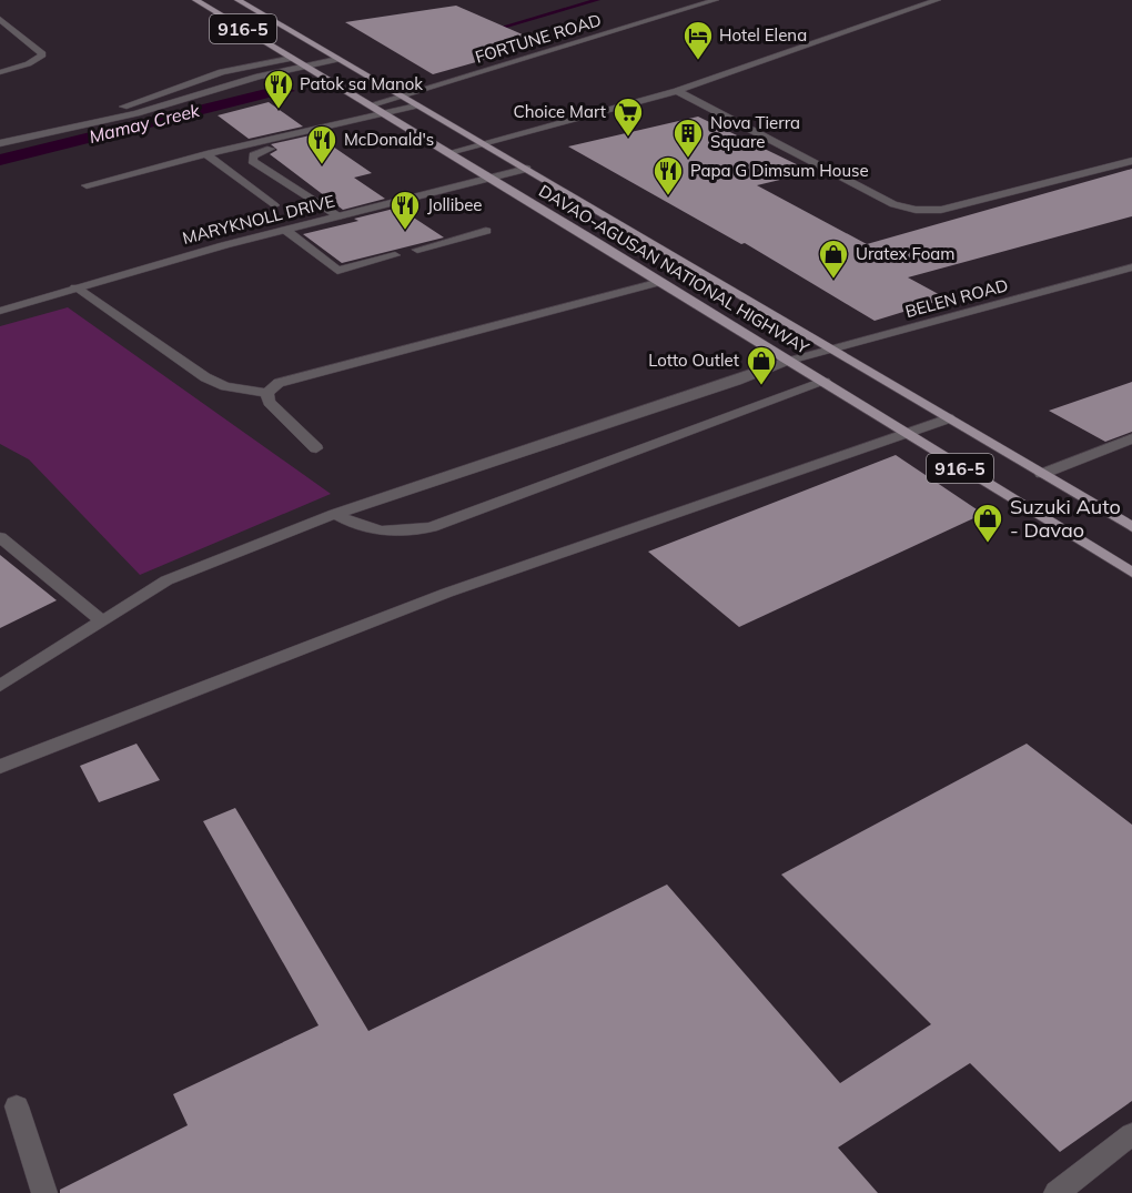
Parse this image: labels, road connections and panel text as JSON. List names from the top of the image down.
{
  "streets": {
    "main road": ["916-5", "DAVAO-AGUSAN NATIONAL HIGHWAY"],
    "street": ["FORTUNE ROAD", "MARYKNOLL DRIVE", "BELEN ROAD"]
  },
  "crossings": [
    ["FORTUNE ROAD", "DAVAO-AGUSAN NATIONAL HIGHWAY"],
    ["MARYKNOLL DRIVE", "DAVAO-AGUSAN NATIONAL HIGHWAY"],
    ["DAVAO-AGUSAN NATIONAL HIGHWAY", "BELEN ROAD"]
  ],
  "water": ["Mamay Creek"],
  "places": {
    "hotel": ["Hotel Elena"],
    "restaurant": [
      "Patok sa Manok",
      "McDonald's",
      "Papa G Dimsum House",
      "Jollibee"
    ],
    "supermarket": ["Choice Mart"],
    "building": ["Nova Tierra Square"],
    "shop": ["Uratex Foam", "Lotto Outlet", "Suzuki Auto - Davao"]
  }
}
